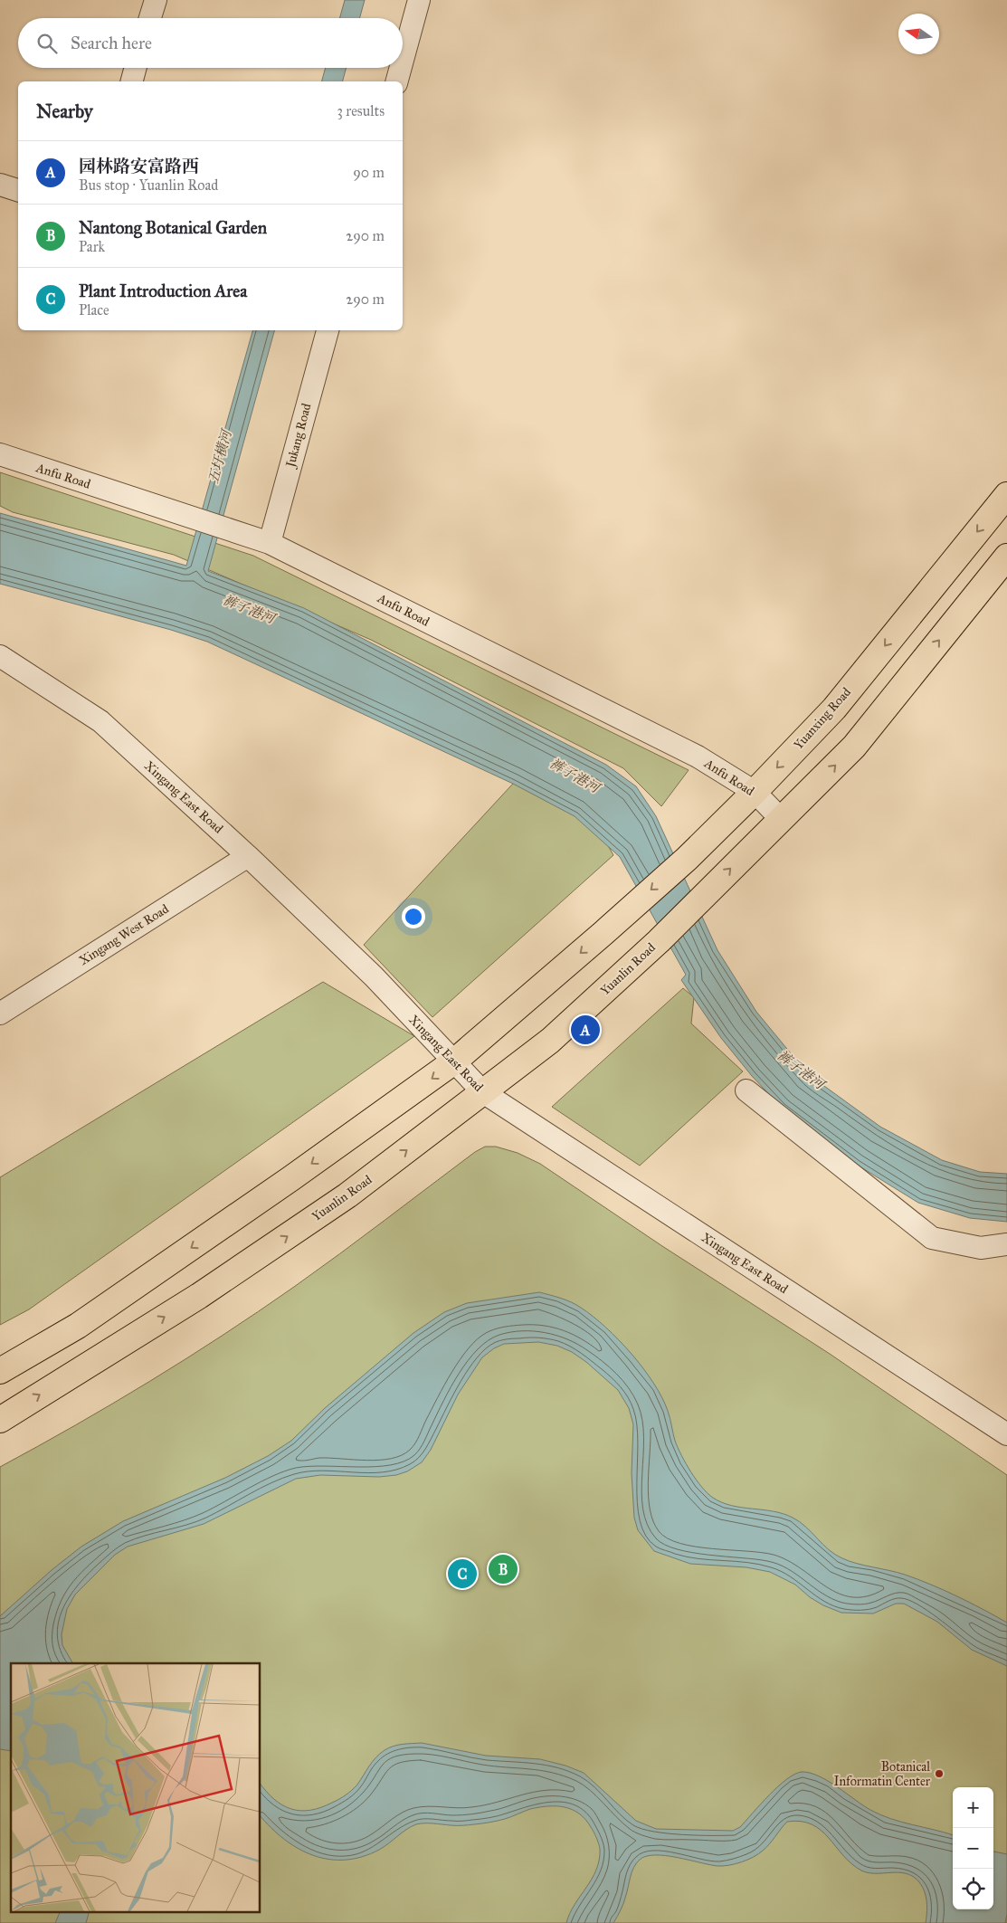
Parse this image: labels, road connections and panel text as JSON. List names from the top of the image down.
{
  "streets": {
    "main road": ["Yuanxing Road", "Yuanlin Road"],
    "street": [
      "Jukang Road",
      "Anfu Road",
      "Xingang East Road",
      "Xingang West Road"
    ]
  },
  "crossings": [
    ["Jukang Road", "Anfu Road"],
    ["Anfu Road", "Yuanxing Road"],
    ["Anfu Road", "Yuanlin Road"],
    ["Yuanxing Road", "Xingang East Road"],
    ["Xingang East Road", "Xingang West Road"],
    ["Xingang East Road", "Yuanlin Road"]
  ],
  "water": ["五圩横河", "裤子港河"],
  "places": ["Botanical Informatin Center"],
  "north": "left",
  "page": {
    "search": "Search here",
    "heading": ["Nearby", "3 results"],
    "list": [
      {
        "mark": "A",
        "name": "园林路安富路西",
        "note": "Bus stop · Yuanlin Road",
        "value": "90 m"
      },
      {
        "mark": "B",
        "name": "Nantong Botanical Garden",
        "note": "Park",
        "value": "290 m"
      },
      {
        "mark": "C",
        "name": "Plant Introduction Area",
        "note": "Place",
        "value": "290 m"
      }
    ],
    "pins": ["A", "B", "C"],
    "map_buttons": ["+", "−"]
  }
}
